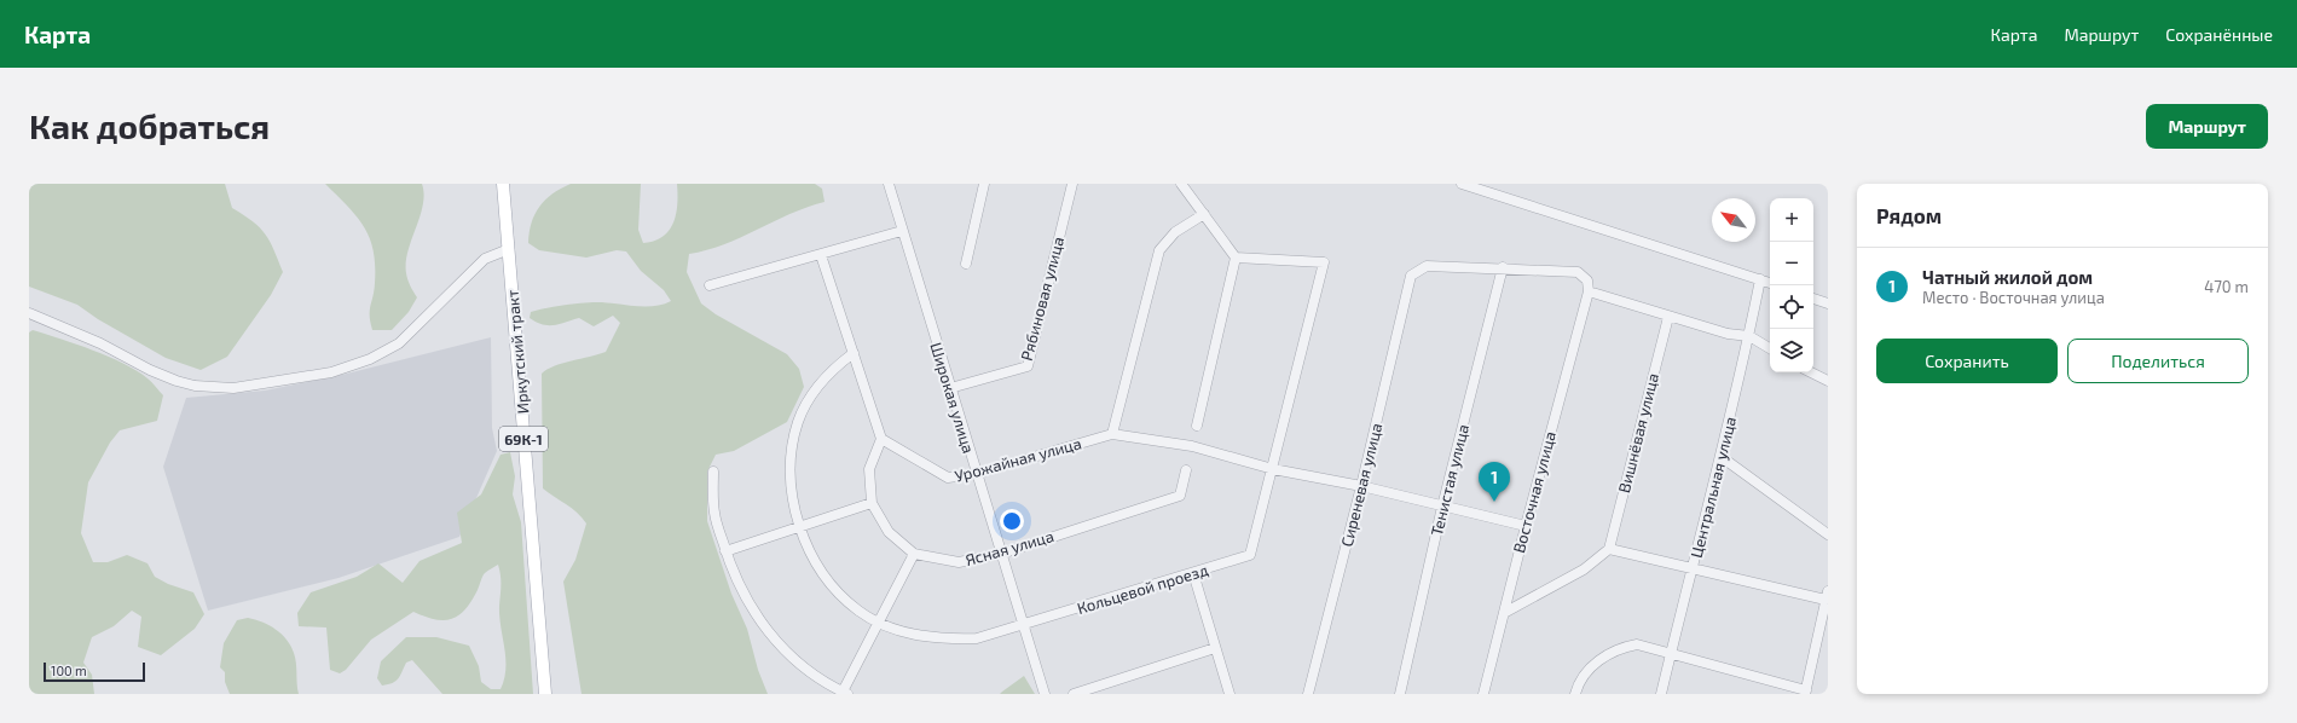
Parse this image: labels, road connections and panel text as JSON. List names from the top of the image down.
{
  "streets": {
    "main road": ["Иркутский тракт", "69К-1"],
    "street": [
      "Рябиновая улица",
      "Широкая улица",
      "Вишнёвая улица",
      "Урожайная улица",
      "Тенистая улица",
      "Сиреневая улица",
      "Центральная улица",
      "Восточная улица",
      "Ясная улица",
      "Кольцевой проезд"
    ]
  },
  "crossings": [
    ["Рябиновая улица", "Широкая улица"],
    ["Широкая улица", "Урожайная улица"],
    ["Широкая улица", "Ясная улица"],
    ["Широкая улица", "Кольцевой проезд"],
    ["Урожайная улица", "Ясная улица"],
    ["Тенистая улица", "Сиреневая улица"]
  ],
  "scale_bar": "100 m",
  "north": "top left",
  "page": {
    "header": "Карта",
    "nav": ["Карта", "Маршрут", "Сохранённые"],
    "buttons": [
      "Маршрут",
      ["Сохранить", "Поделиться"]
    ],
    "title": "Как добраться",
    "heading": "Рядом",
    "map_buttons": ["+", "−"],
    "list": [
      {
        "mark": "1",
        "name": "Чатный жилой дом",
        "note": "Место · Восточная улица",
        "value": "470 m"
      }
    ],
    "pins": "1",
    "scale": "100 m"
  }
}
